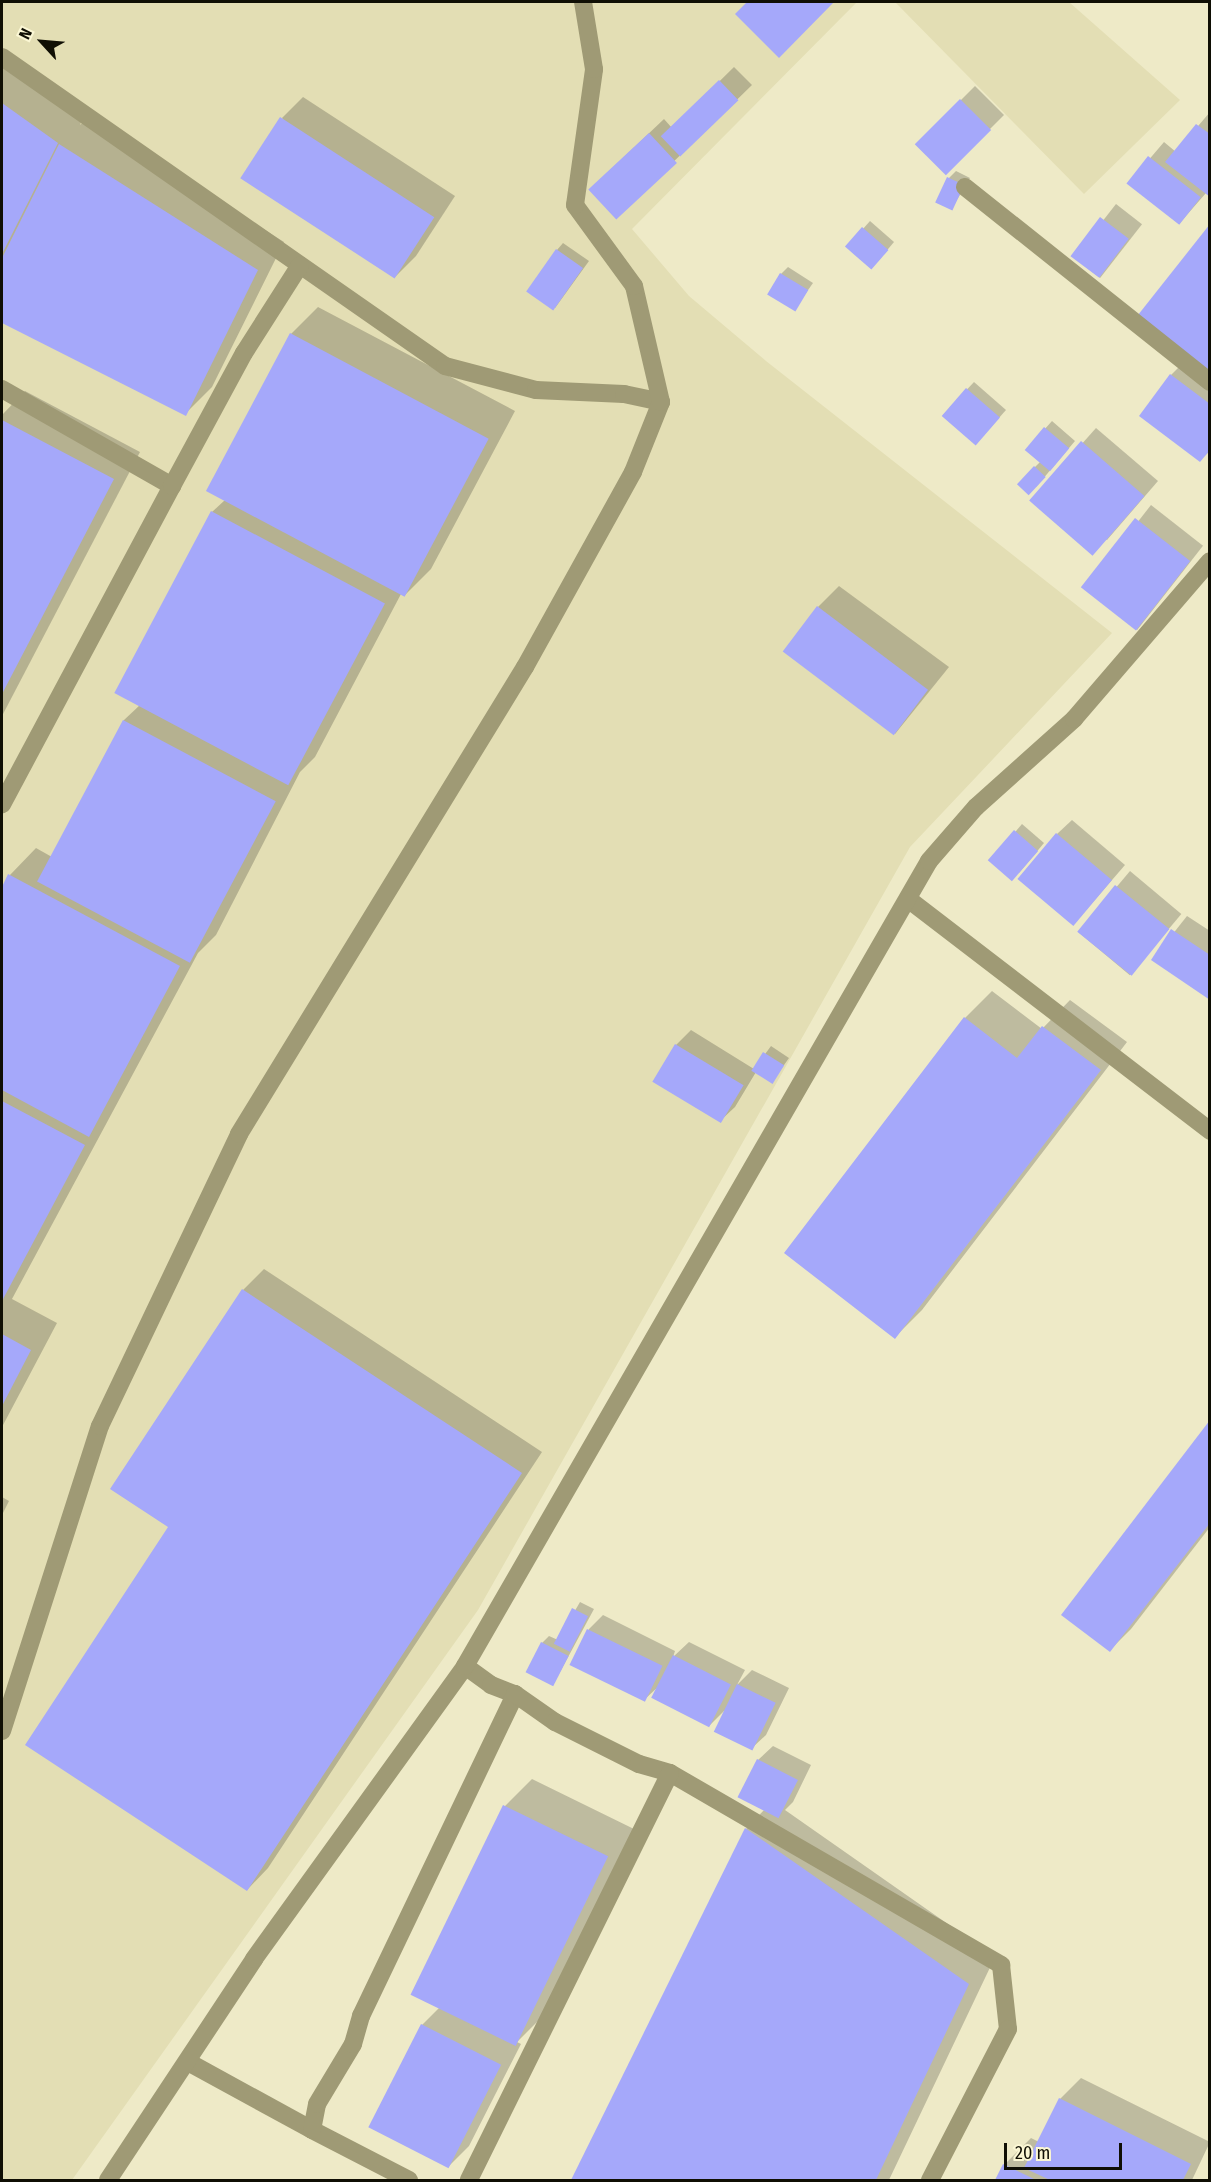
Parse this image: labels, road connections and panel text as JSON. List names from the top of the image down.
{
  "scale_bar": "20 m",
  "north": "top left"
}
